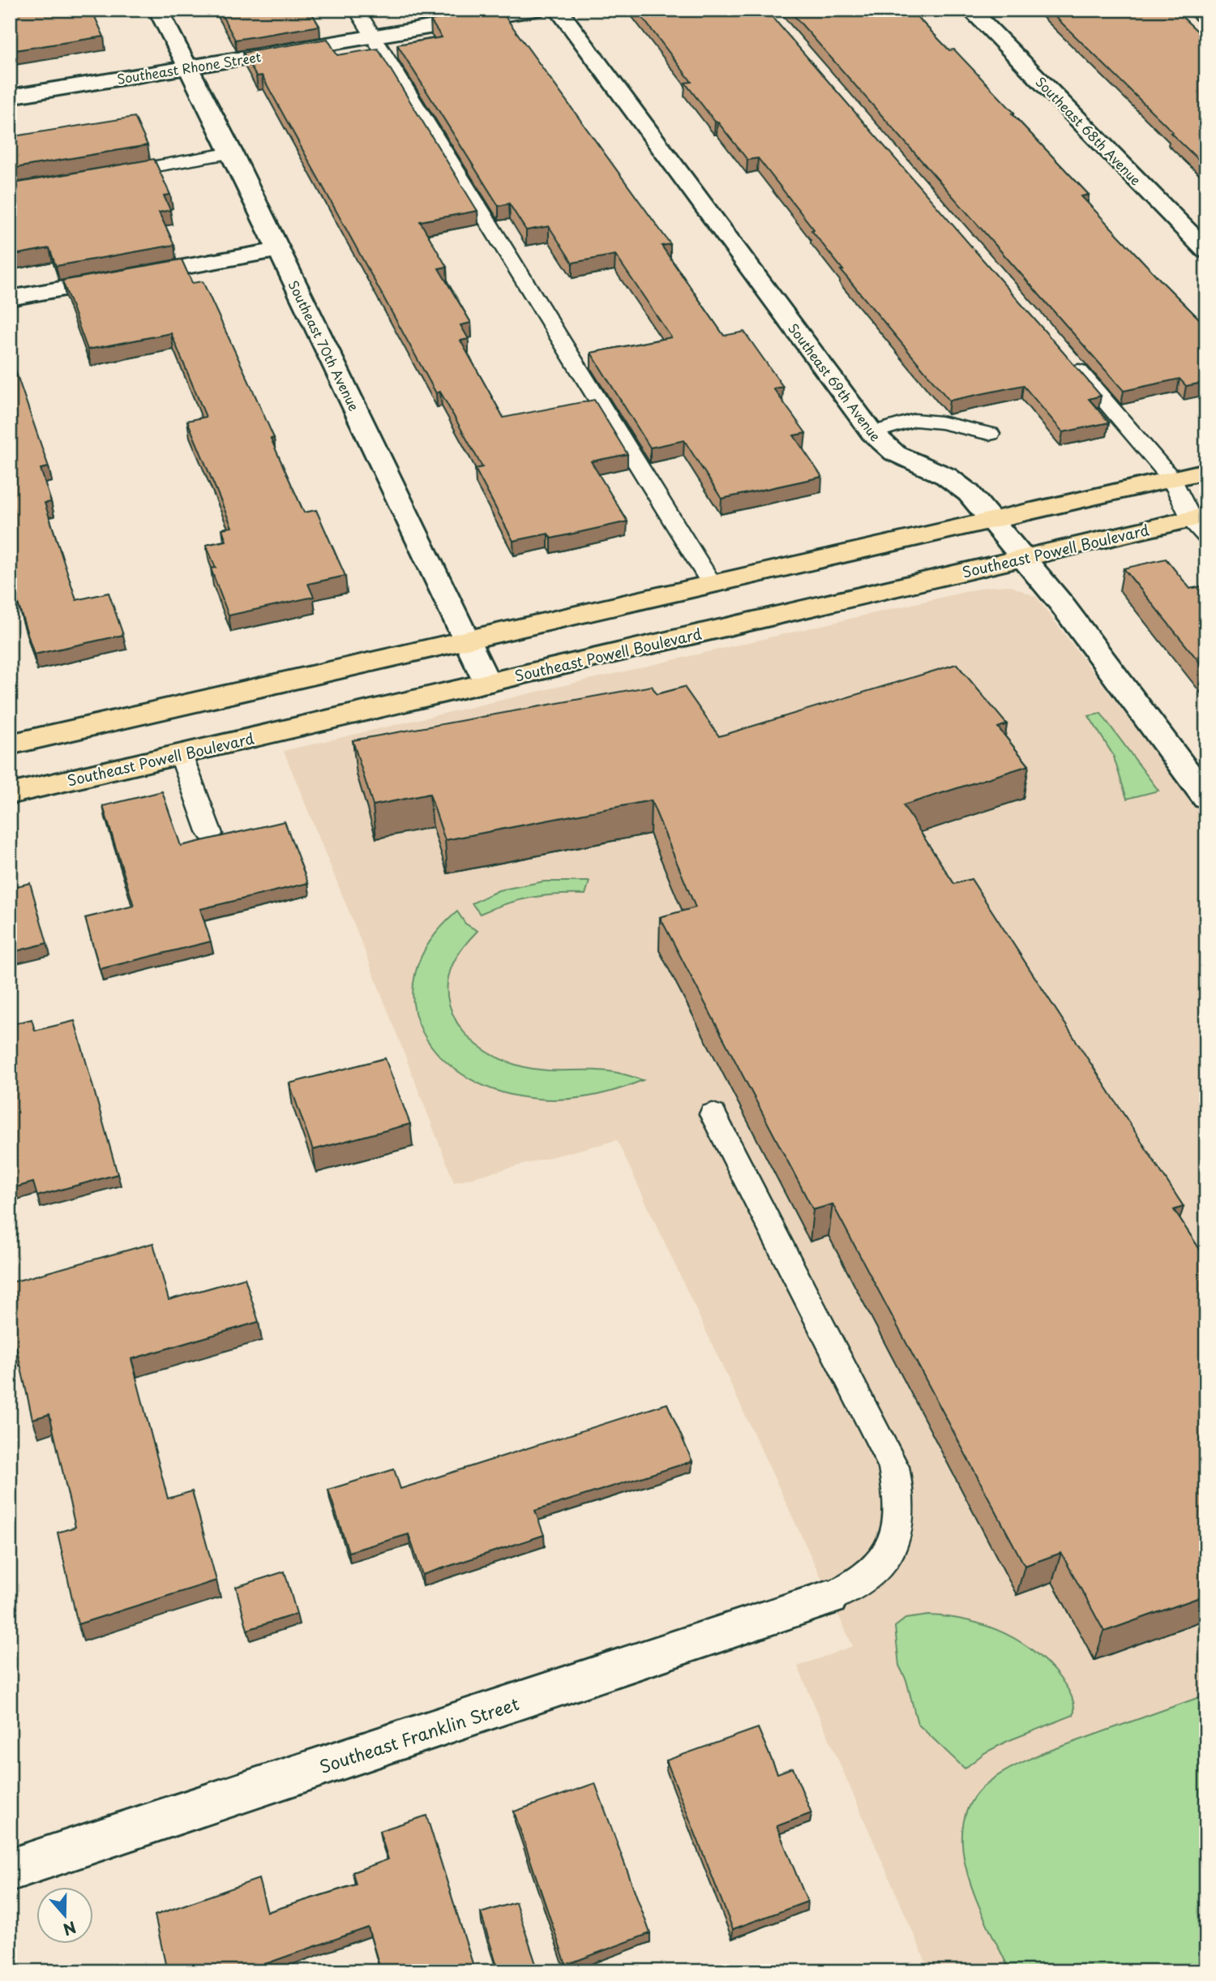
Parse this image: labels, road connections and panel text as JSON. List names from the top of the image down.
{
  "streets": {
    "main road": ["Southeast Powell Boulevard"],
    "street": [
      "Southeast Rhone Street",
      "Southeast 68th Avenue",
      "Southeast 70th Avenue",
      "Southeast 69th Avenue",
      "Southeast Franklin Street"
    ]
  },
  "crossings": [
    ["Southeast Rhone Street", "Southeast 70th Avenue"],
    ["Southeast 70th Avenue", "Southeast Powell Boulevard"],
    ["Southeast 69th Avenue", "Southeast Powell Boulevard"]
  ],
  "north": "bottom"
}
